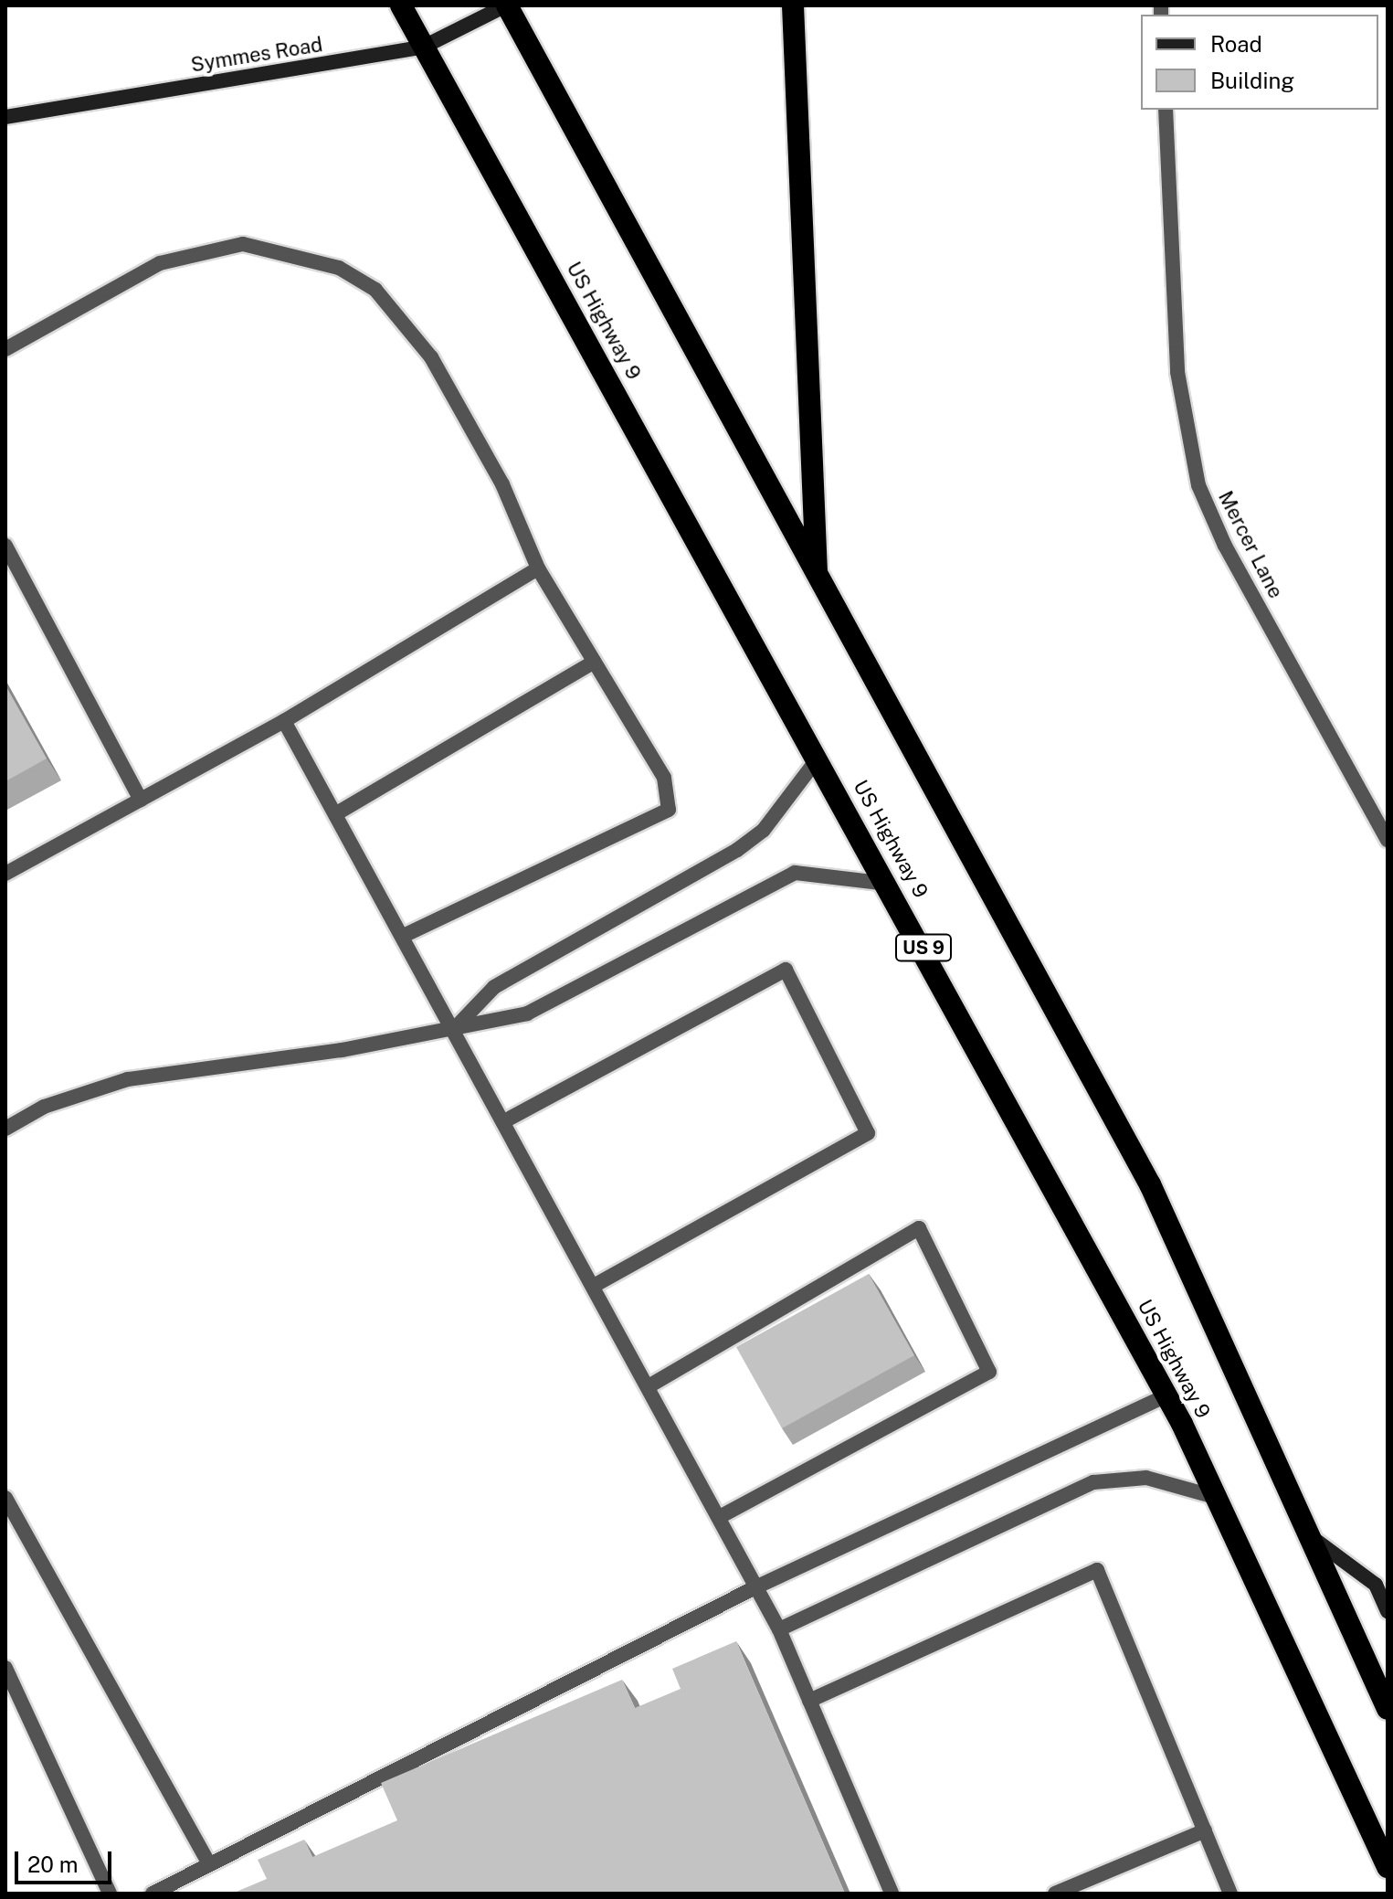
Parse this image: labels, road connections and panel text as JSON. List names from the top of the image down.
{
  "streets": {
    "highway": ["US Highway 9", "US 9"],
    "street": ["Symmes Road", "Mercer Lane"]
  },
  "crossings": [
    ["Symmes Road", "US Highway 9"]
  ],
  "legend": ["Road", "Building"],
  "scale_bar": "20 m"
}
